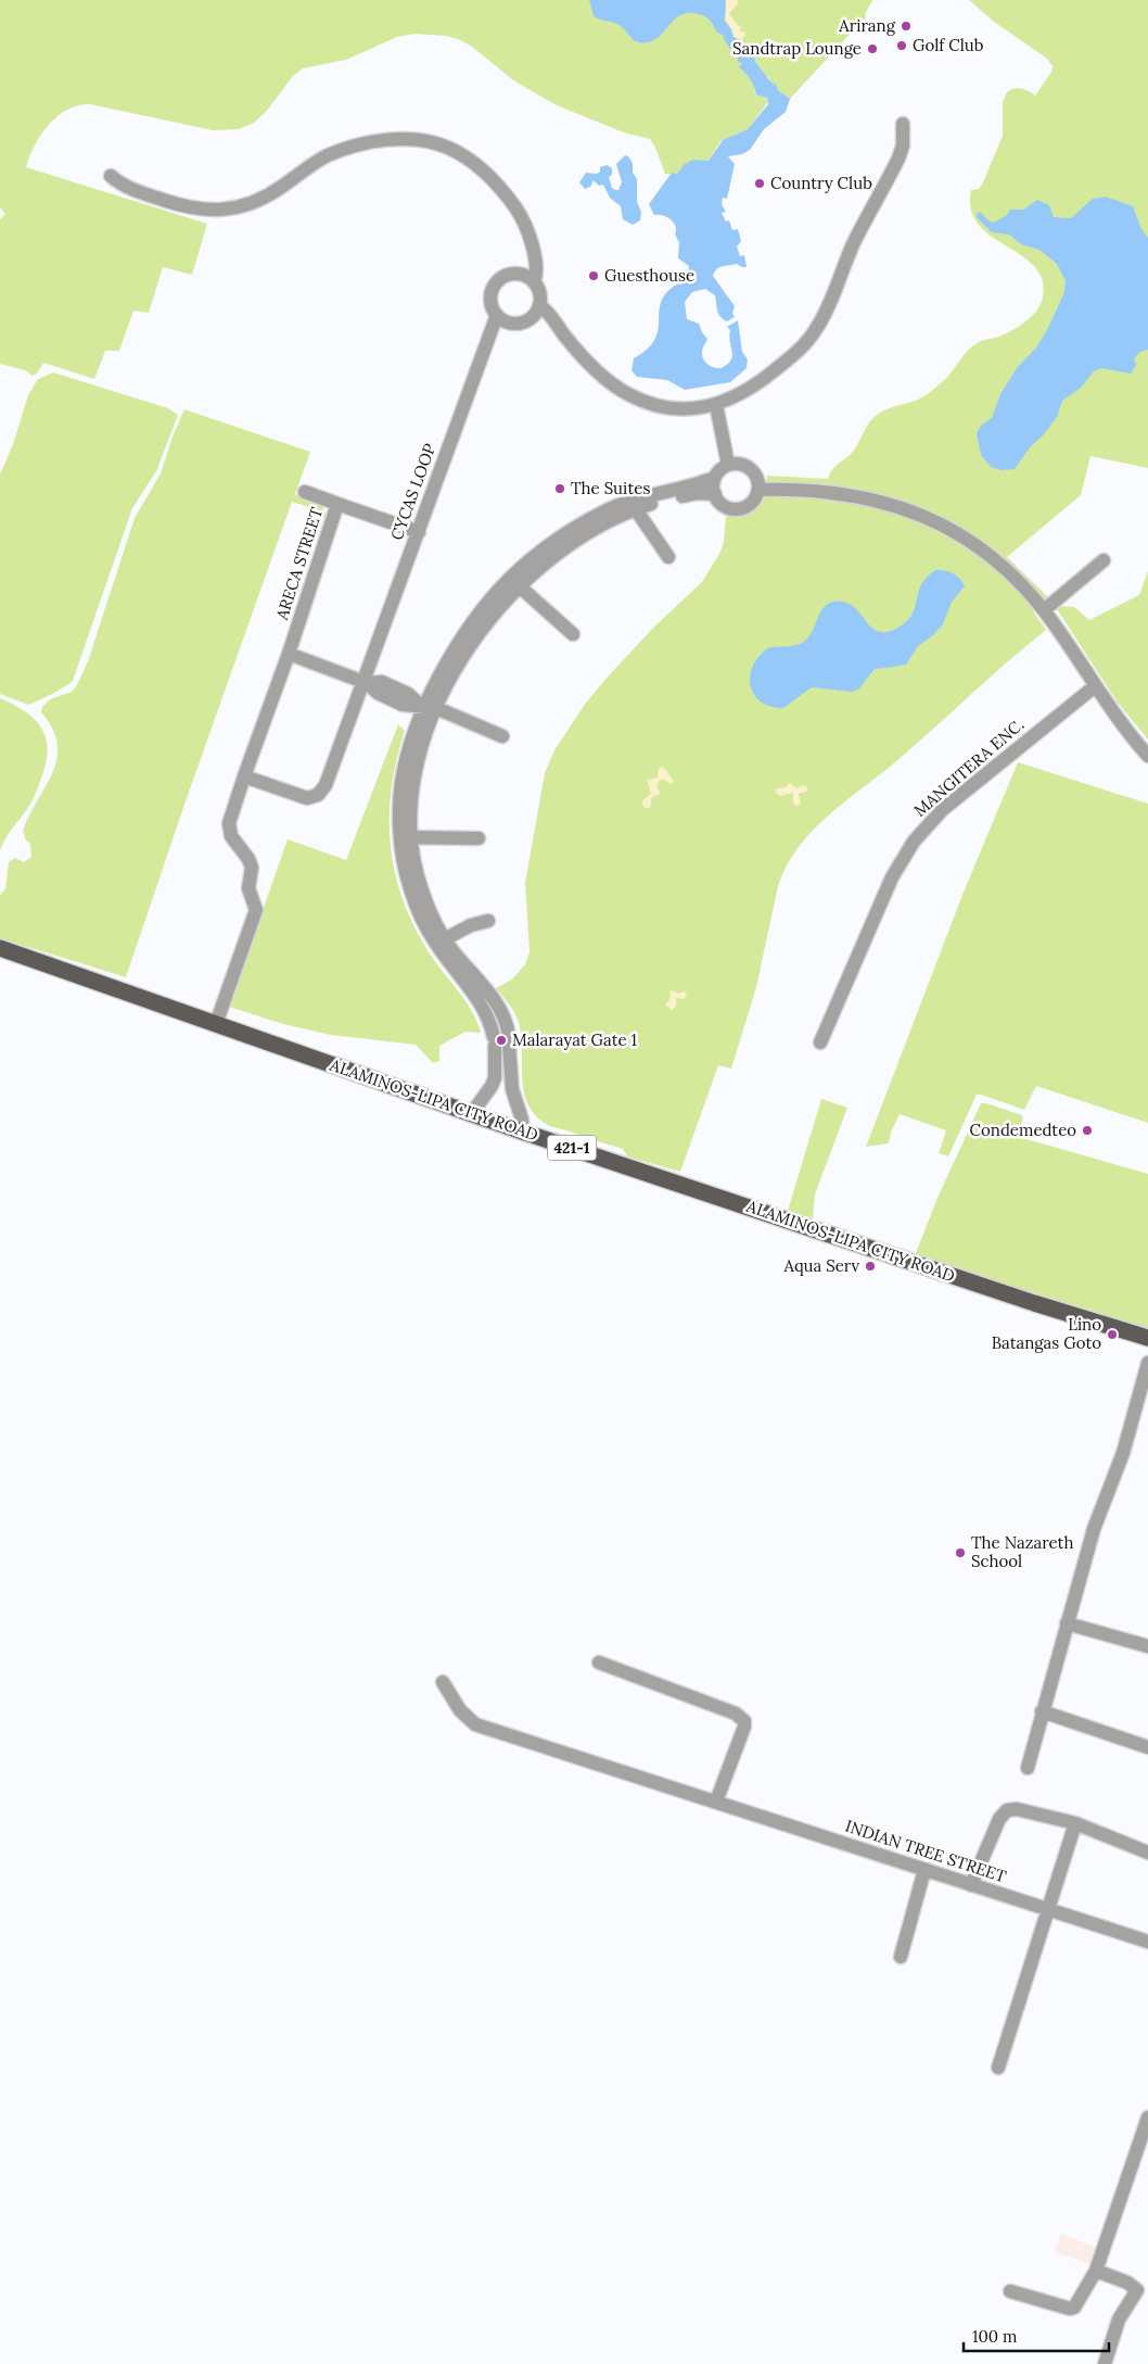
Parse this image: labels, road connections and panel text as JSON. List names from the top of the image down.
{
  "streets": {
    "main road": ["ALAMINOS-LIPA CITY ROAD", "421-1"],
    "street": [
      "CYCAS LOOP",
      "ARECA STREET",
      "MANGITERA ENC.",
      "INDIAN TREE STREET"
    ]
  },
  "crossings": [
    ["CYCAS LOOP", "ARECA STREET"],
    ["ARECA STREET", "ALAMINOS-LIPA CITY ROAD"]
  ],
  "places": [
    "Arirang",
    "Golf Club",
    "Sandtrap Lounge",
    "Country Club",
    "Guesthouse",
    "The Suites",
    "Malarayat Gate 1",
    "Condemedteo",
    "Aqua Serv",
    "Lino Batangas Goto",
    "The Nazareth School"
  ],
  "scale_bar": "100 m"
}
